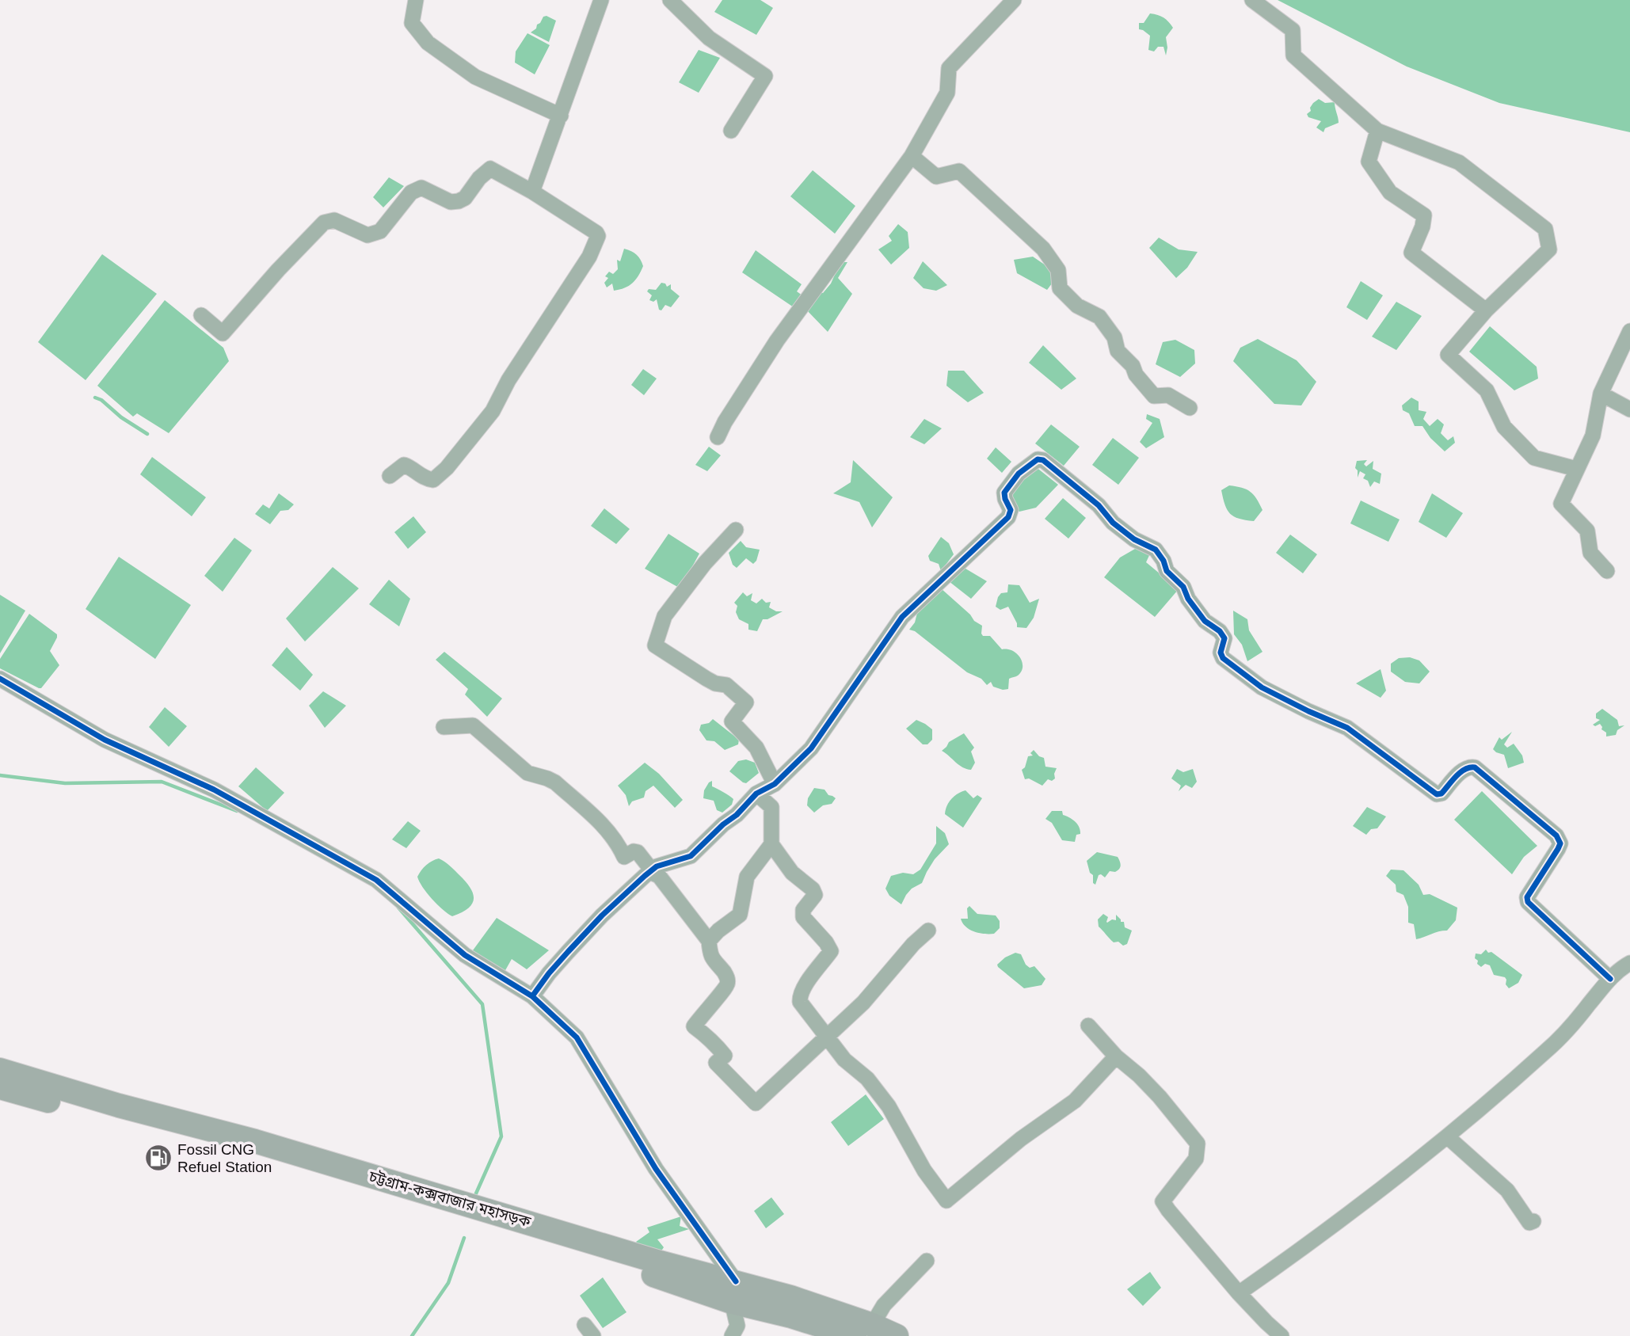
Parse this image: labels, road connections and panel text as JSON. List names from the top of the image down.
{
  "streets": {
    "highway": ["চট্টগ্রাম-কক্সবাজার মহাসড়ক"]
  },
  "places": {
    "fuel station": ["Fossil CNG Refuel Station"]
  }
}
